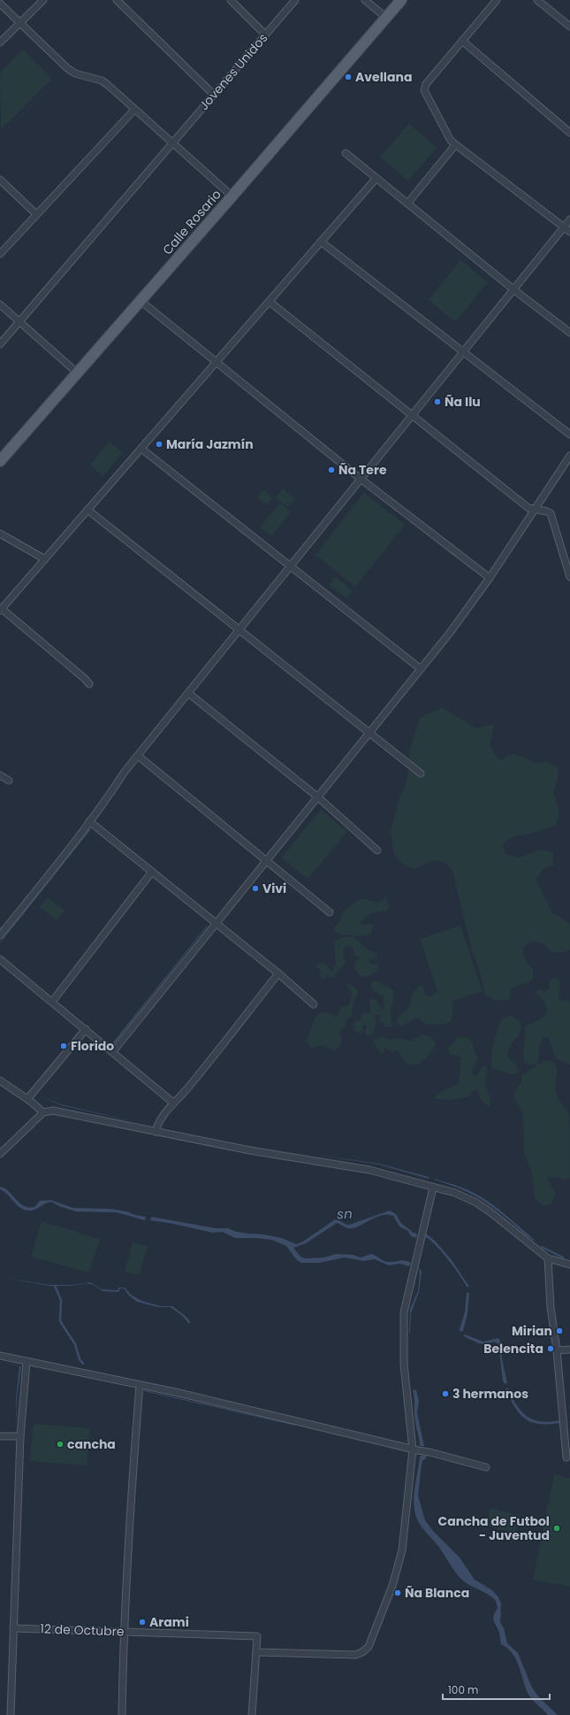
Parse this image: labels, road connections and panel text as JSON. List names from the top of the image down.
{
  "streets": {
    "main road": ["Calle Rosario"],
    "street": ["Jovenes Unidos", "12 de Octubre"]
  },
  "water": ["sn"],
  "places": [
    "Avellana",
    "Ña Ilu",
    "María Jazmín",
    "Ña Tere",
    "Vivi",
    "Florido",
    "Mirian",
    "Belencita",
    "3 hermanos",
    "cancha",
    "Cancha de Futbol - Juventud",
    "Ña Blanca",
    "Arami"
  ],
  "scale_bar": "100 m"
}
